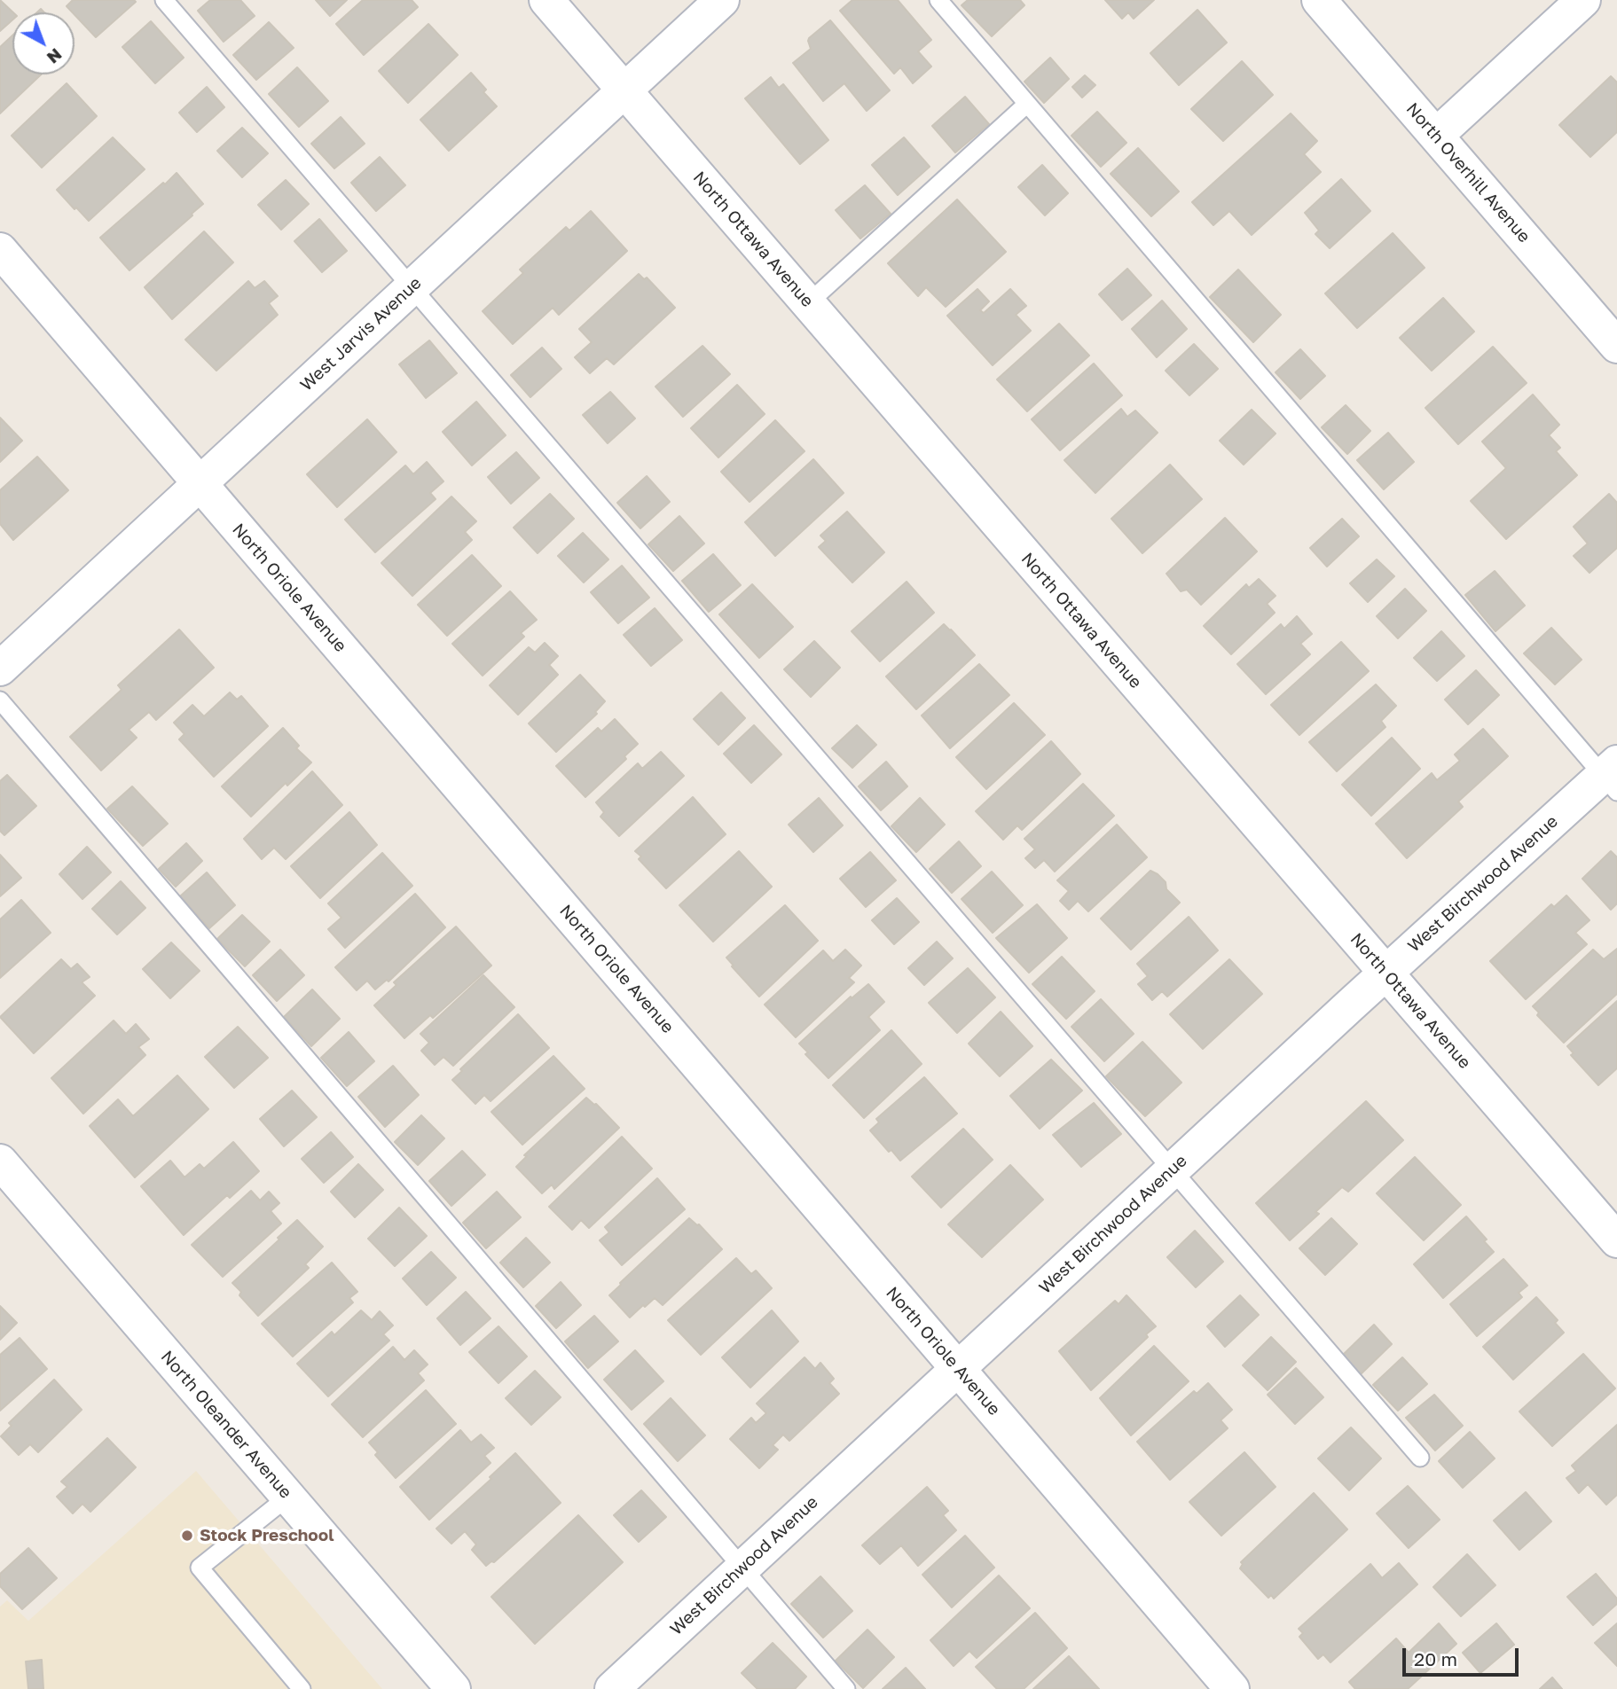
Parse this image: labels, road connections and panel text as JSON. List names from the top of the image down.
{
  "streets": {
    "street": [
      "North Overhill Avenue",
      "North Ottawa Avenue",
      "West Jarvis Avenue",
      "North Oriole Avenue",
      "West Birchwood Avenue",
      "North Oleander Avenue"
    ]
  },
  "crossings": [
    ["North Ottawa Avenue", "West Jarvis Avenue"],
    ["North Ottawa Avenue", "West Birchwood Avenue"],
    ["West Jarvis Avenue", "North Oriole Avenue"],
    ["North Oriole Avenue", "West Birchwood Avenue"]
  ],
  "places": ["Stock Preschool"],
  "scale_bar": "20 m",
  "north": "bottom right"
}
